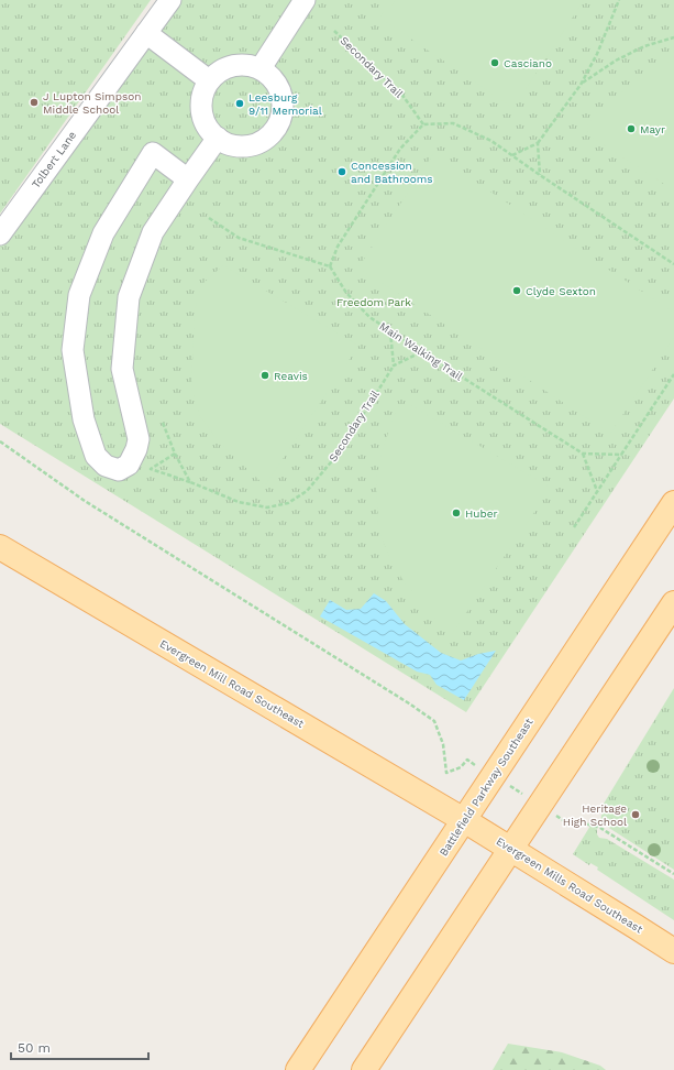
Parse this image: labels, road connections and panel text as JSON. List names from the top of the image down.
{
  "streets": {
    "main road": ["Evergreen Mill Road Southeast", "Battlefield Parkway Southeast", "Evergreen Mills Road Southeast"],
    "street": ["Tolbert Lane"],
    "path": ["Secondary Trail", "Main Walking Trail"]
  },
  "crossings": [
    ["Evergreen Mill Road Southeast", "Battlefield Parkway Southeast"],
    ["Evergreen Mill Road Southeast", "Evergreen Mills Road Southeast"],
    ["Battlefield Parkway Southeast", "Evergreen Mills Road Southeast"]
  ],
  "parks": ["Freedom Park"],
  "places": [
    "Casciano",
    "J Lupton Simpson Middle School",
    "Leesburg 9/11 Memorial",
    "Mayr",
    "Concession and Bathrooms",
    "Clyde Sexton",
    "Reavis",
    "Huber",
    "Heritage High School"
  ],
  "scale_bar": "50 m"
}
